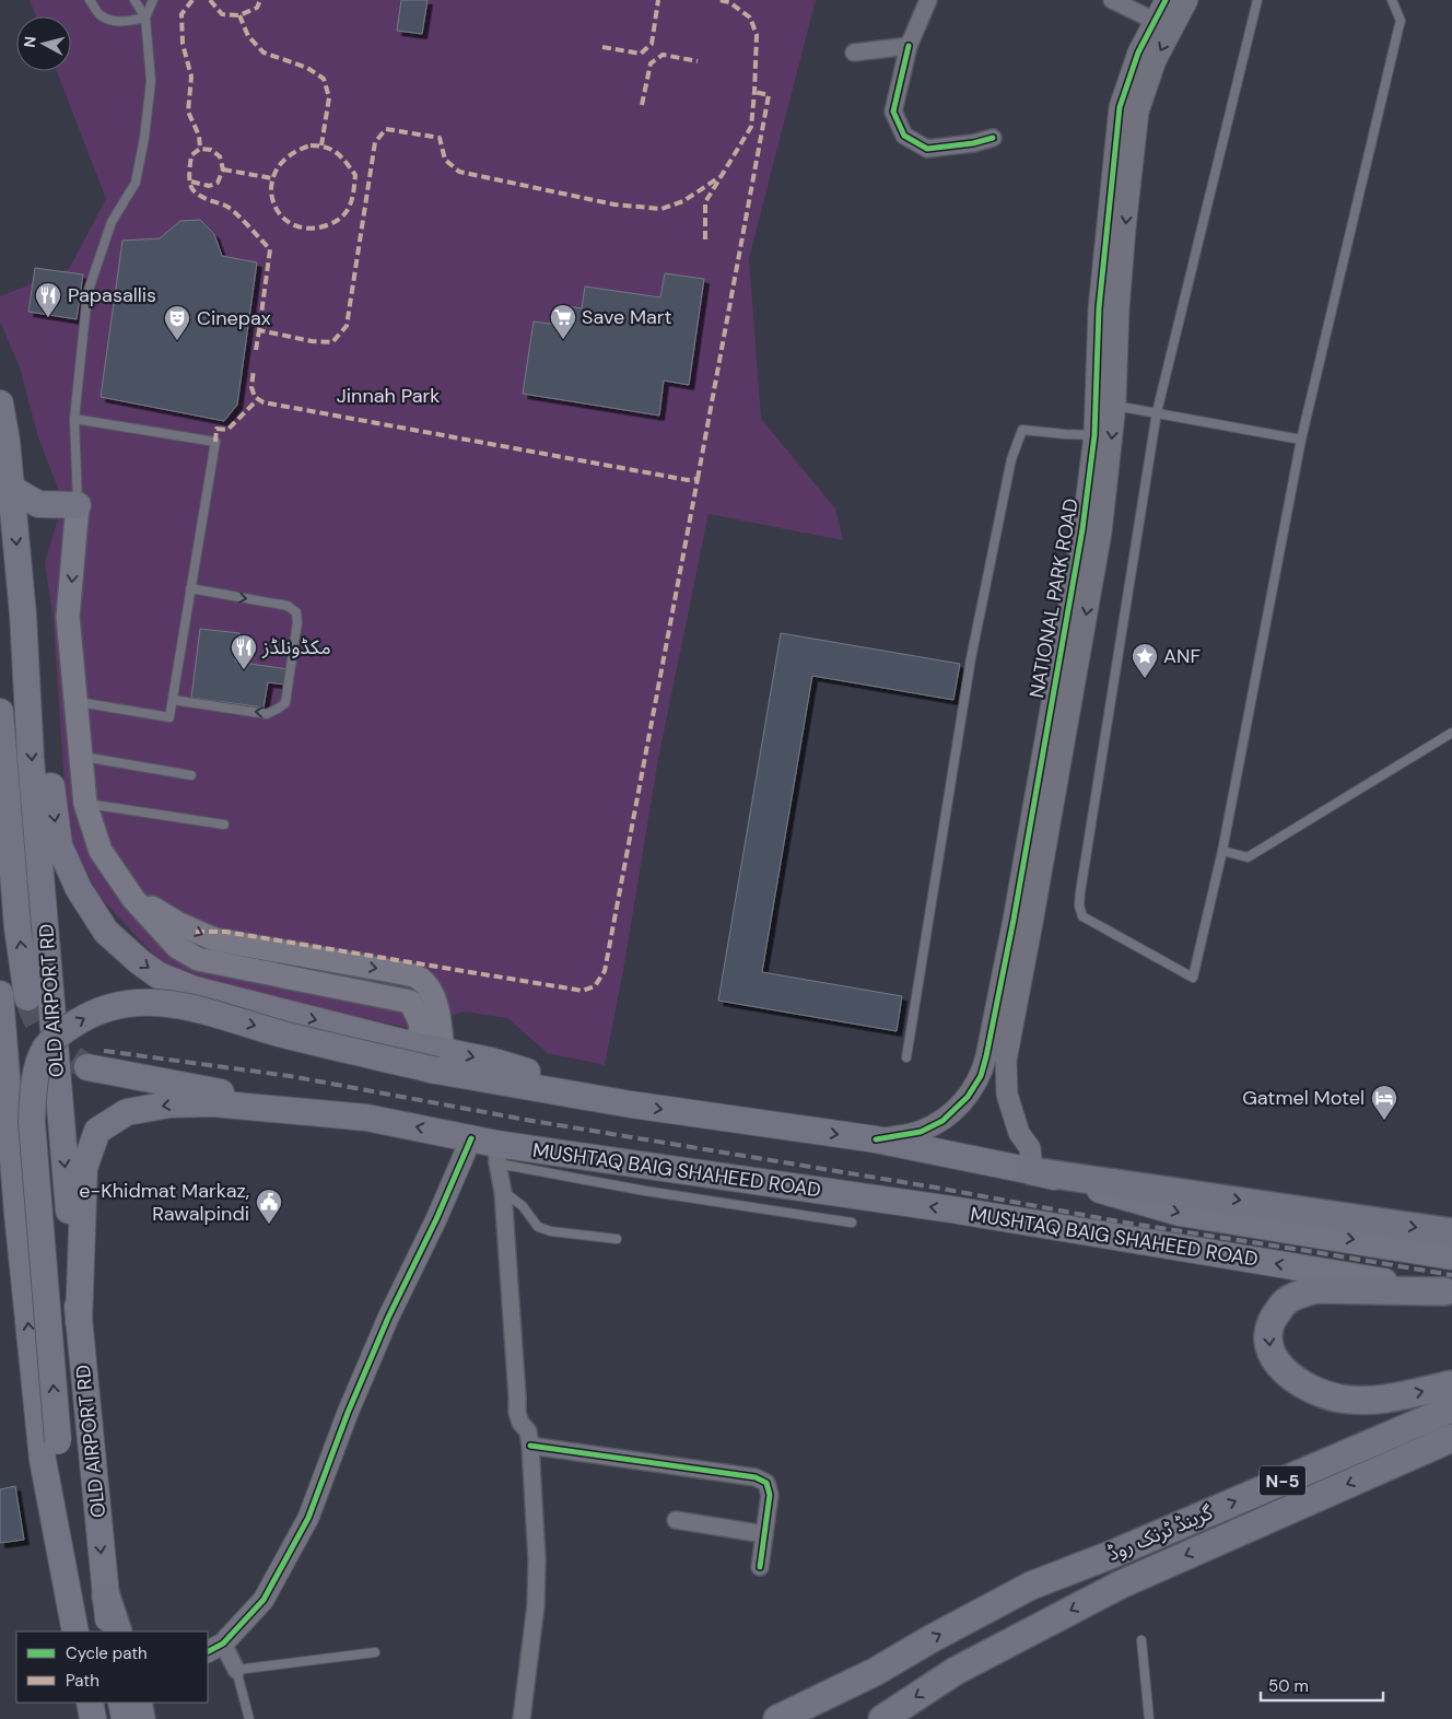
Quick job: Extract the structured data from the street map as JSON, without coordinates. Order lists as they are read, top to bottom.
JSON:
{
  "streets": {
    "highway": ["N-5", "گرینڈ ٹرنک روڈ"],
    "main road": ["OLD AIRPORT RD", "MUSHTAQ BAIG SHAHEED ROAD"],
    "street": ["NATIONAL PARK ROAD"]
  },
  "crossings": [
    ["OLD AIRPORT RD", "MUSHTAQ BAIG SHAHEED ROAD"]
  ],
  "parks": ["Jinnah Park"],
  "places": {
    "restaurant": ["Papasallis", "مکڈونلڈز"],
    "supermarket": ["Save Mart"],
    "theatre": ["Cinepax"],
    "place": ["ANF"],
    "hotel": ["Gatmel Motel"],
    "public building": ["e-Khidmat Markaz, Rawalpindi"]
  },
  "legend": ["Cycle path", "Path"],
  "scale_bar": "50 m",
  "north": "left"
}
